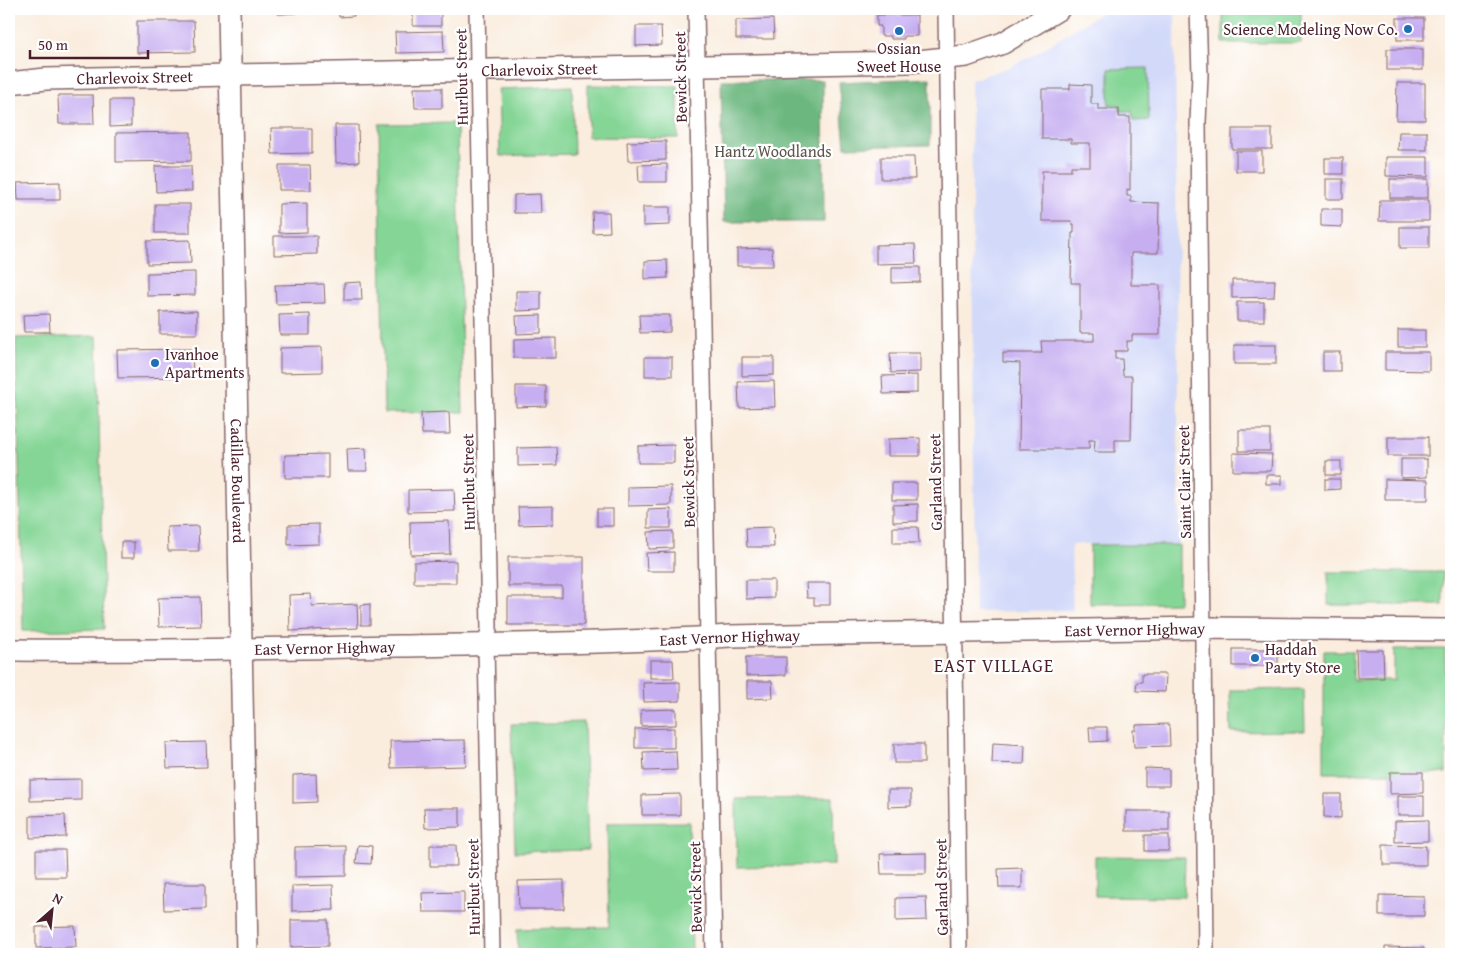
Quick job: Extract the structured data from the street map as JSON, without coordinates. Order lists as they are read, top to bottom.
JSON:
{
  "streets": {
    "street": [
      "Charlevoix Street",
      "Hurlbut Street",
      "Bewick Street",
      "Cadillac Boulevard",
      "Garland Street",
      "Saint Clair Street",
      "East Vernor Highway"
    ]
  },
  "crossings": [
    ["Charlevoix Street", "Hurlbut Street"],
    ["Charlevoix Street", "Bewick Street"],
    ["Charlevoix Street", "Cadillac Boulevard"],
    ["Charlevoix Street", "Garland Street"],
    ["Hurlbut Street", "East Vernor Highway"],
    ["Bewick Street", "East Vernor Highway"],
    ["Cadillac Boulevard", "East Vernor Highway"],
    ["Garland Street", "East Vernor Highway"],
    ["Saint Clair Street", "East Vernor Highway"]
  ],
  "districts": ["EAST VILLAGE"],
  "parks": ["Hantz Woodlands"],
  "places": [
    "Science Modeling Now Co.",
    "Ossian Sweet House",
    "Ivanhoe Apartments",
    "Haddah Party Store"
  ],
  "scale_bar": "50 m",
  "north": "top right"
}
